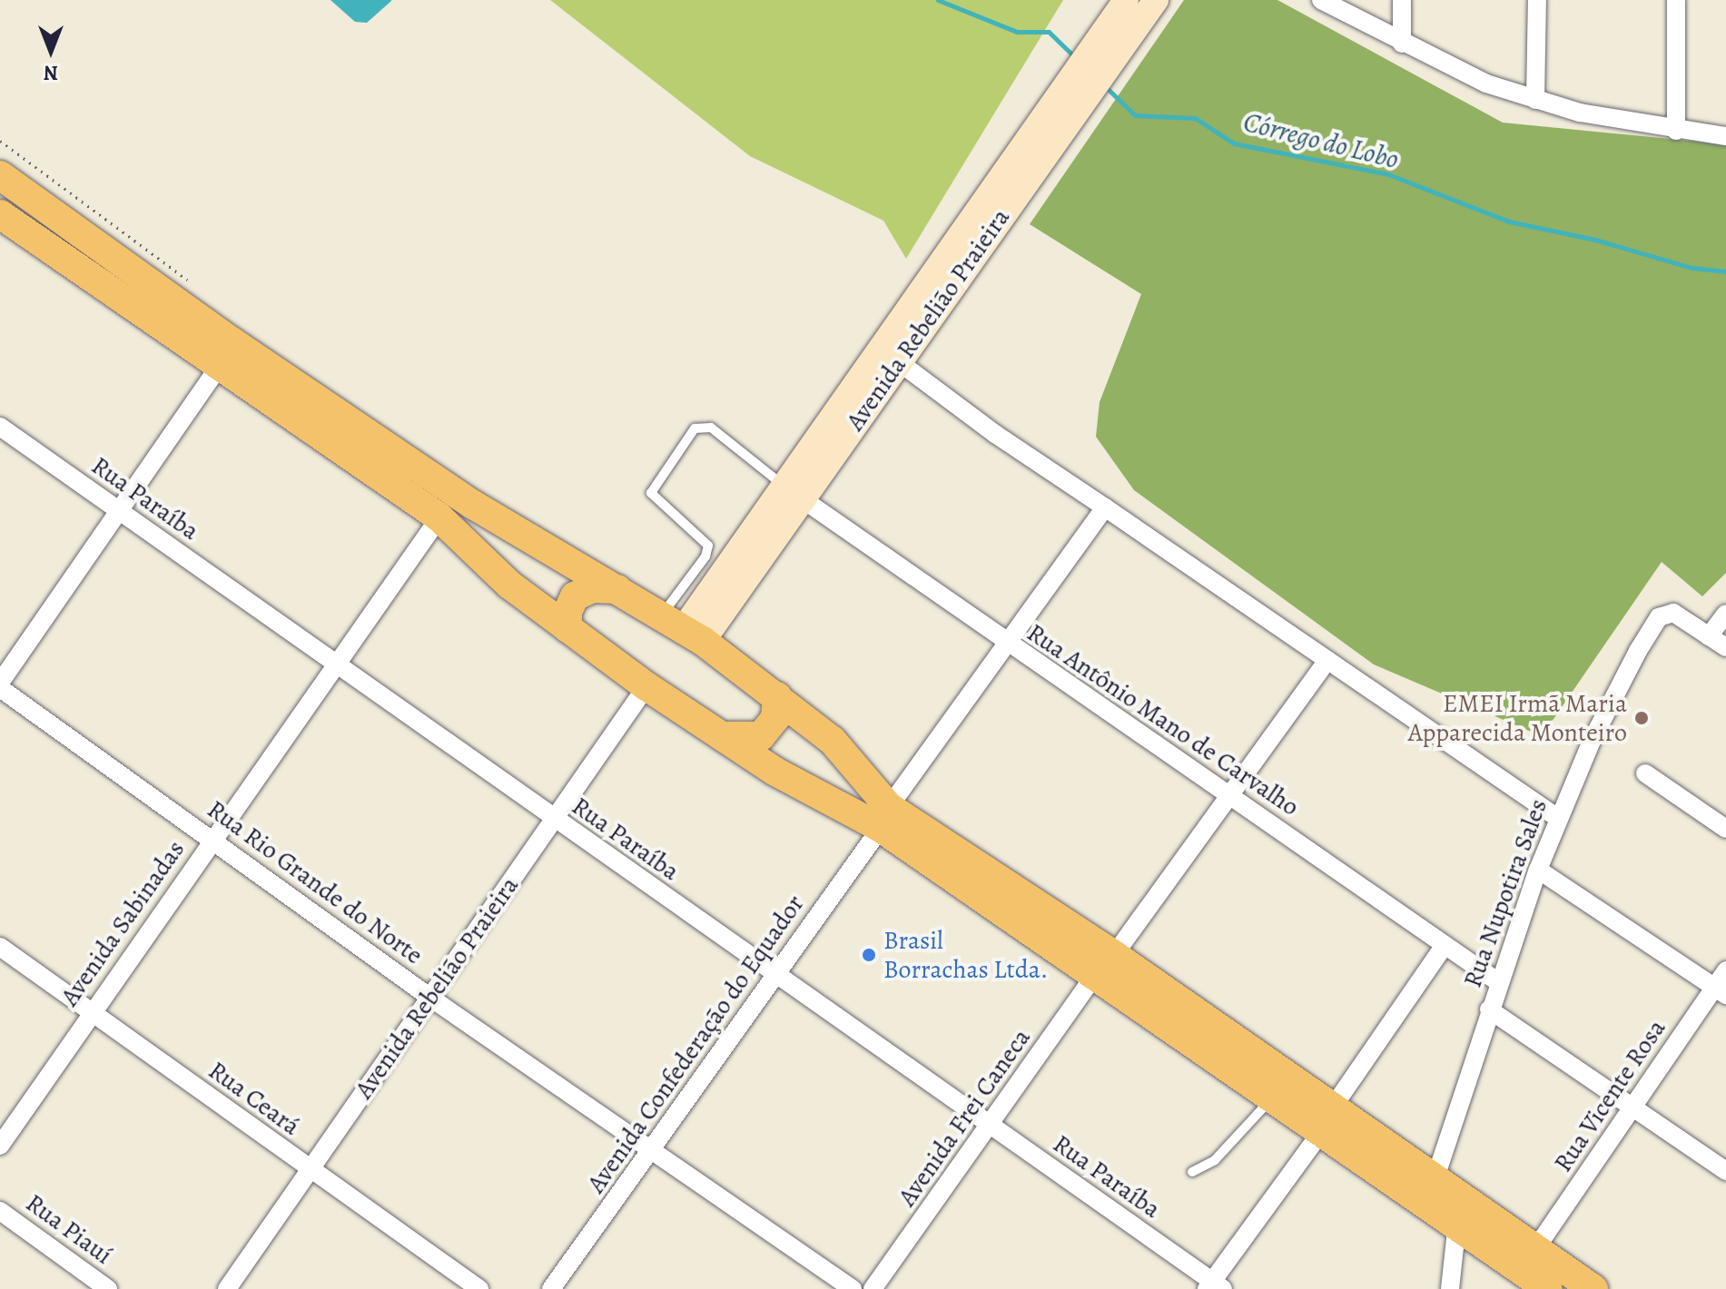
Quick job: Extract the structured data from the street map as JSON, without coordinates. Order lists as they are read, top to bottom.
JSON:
{
  "streets": {
    "street": [
      "Avenida Rebelião Praieira",
      "Rua Paraíba",
      "Rua Antônio Mano de Carvalho",
      "Rua Rio Grande do Norte",
      "Rua Nupotira Sales",
      "Avenida Sabinadas",
      "Avenida Confederação do Equador",
      "Rua Vicente Rosa",
      "Rua Ceará",
      "Avenida Frei Caneca",
      "Rua Piauí"
    ]
  },
  "crossings": [
    ["Avenida Rebelião Praieira", "Rua Paraíba"],
    ["Avenida Rebelião Praieira", "Rua Antônio Mano de Carvalho"],
    ["Avenida Rebelião Praieira", "Rua Rio Grande do Norte"],
    ["Avenida Rebelião Praieira", "Rua Ceará"],
    ["Rua Paraíba", "Avenida Sabinadas"],
    ["Rua Paraíba", "Avenida Confederação do Equador"],
    ["Rua Paraíba", "Avenida Frei Caneca"],
    ["Rua Antônio Mano de Carvalho", "Rua Nupotira Sales"],
    ["Rua Antônio Mano de Carvalho", "Avenida Confederação do Equador"],
    ["Rua Antônio Mano de Carvalho", "Avenida Frei Caneca"],
    ["Rua Rio Grande do Norte", "Avenida Sabinadas"],
    ["Rua Rio Grande do Norte", "Avenida Confederação do Equador"],
    ["Avenida Sabinadas", "Rua Ceará"]
  ],
  "water": ["Córrego do Lobo"],
  "places": ["EMEI Irmã Maria Apparecida Monteiro", "Brasil Borrachas Ltda."],
  "north": "bottom"
}
